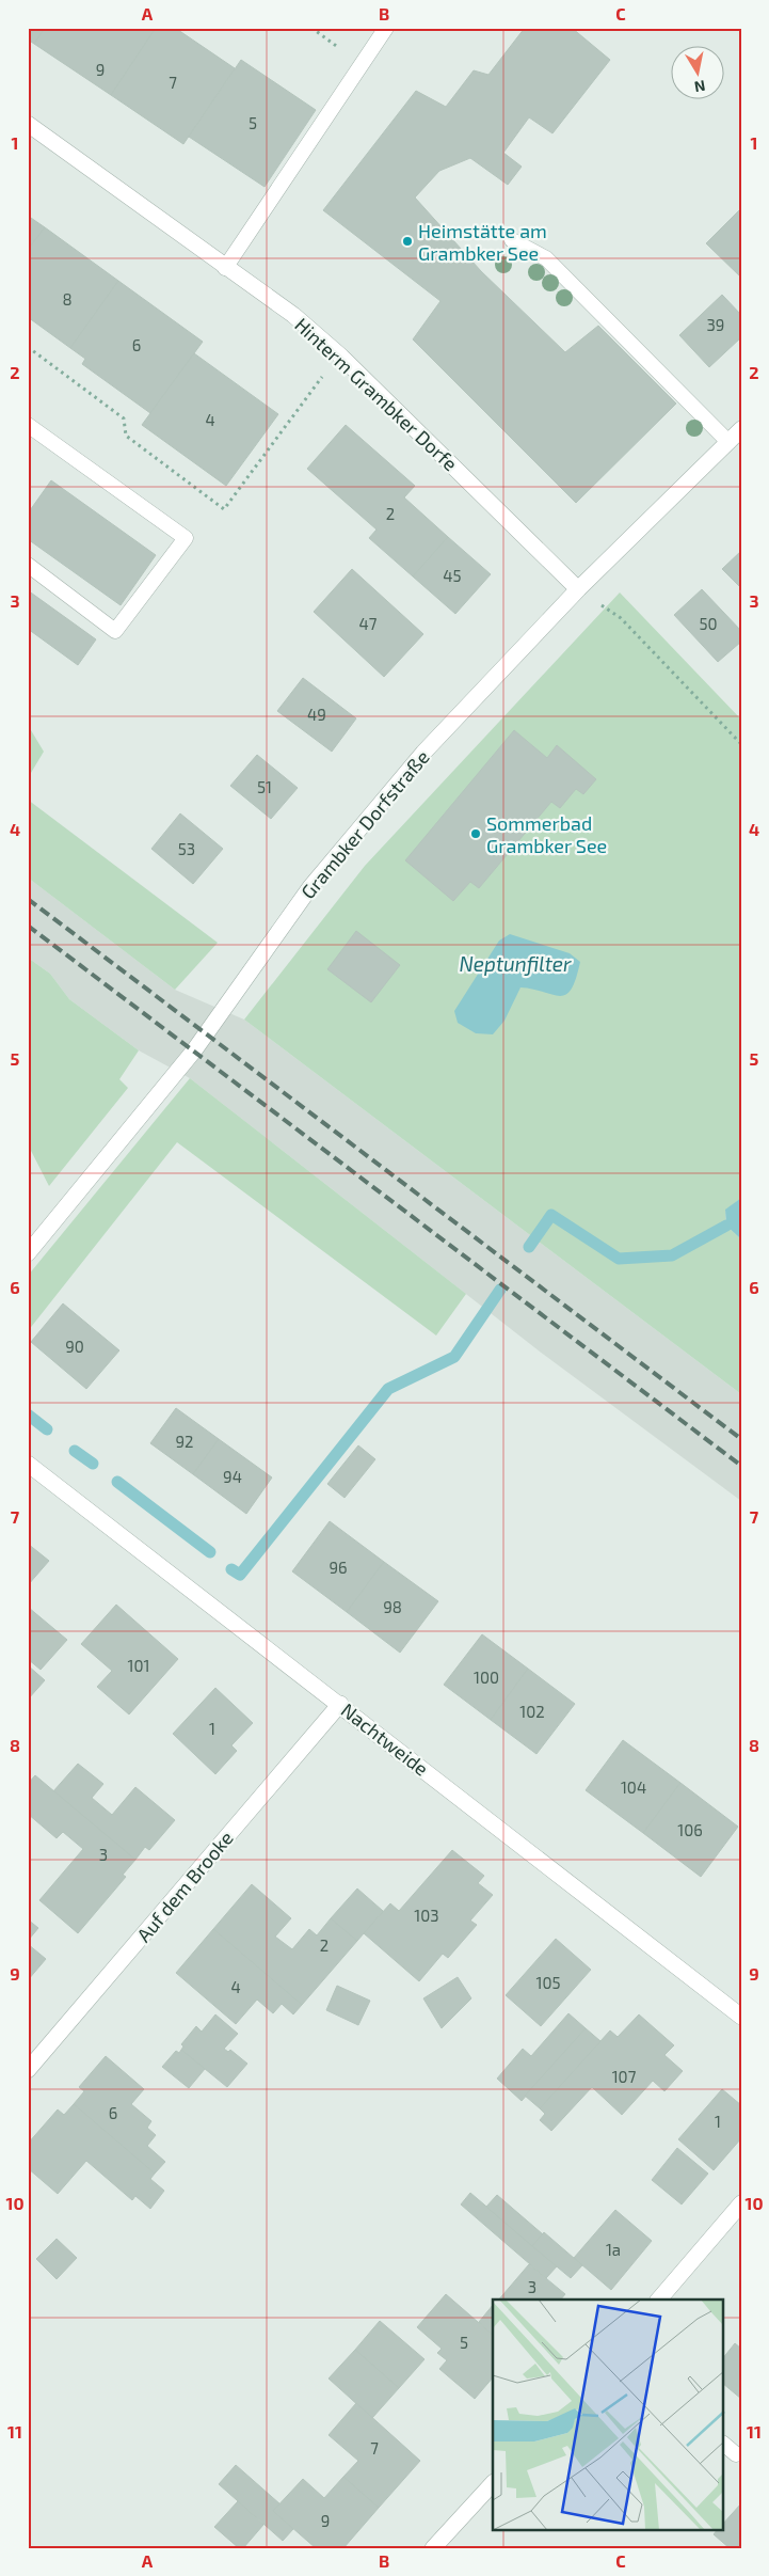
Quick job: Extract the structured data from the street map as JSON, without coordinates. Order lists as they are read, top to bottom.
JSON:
{
  "streets": {
    "street": [
      "Hinterm Grambker Dorfe",
      "Grambker Dorfstraße",
      "Nachtweide",
      "Auf dem Brooke"
    ]
  },
  "crossings": [
    ["Hinterm Grambker Dorfe", "Grambker Dorfstraße"],
    ["Nachtweide", "Auf dem Brooke"]
  ],
  "water": ["Neptunfilter"],
  "places": ["Heimstätte am Grambker See", "Sommerbad Grambker See"],
  "house_numbers": [
    "9",
    "7",
    "5",
    "8",
    "39",
    "6",
    "4",
    "2",
    "45",
    "47",
    "50",
    "49",
    "51",
    "53",
    "90",
    "92",
    "94",
    "96",
    "98",
    "101",
    "100",
    "102",
    "1",
    "104",
    "106",
    "3",
    "103",
    "2",
    "105",
    "4",
    "107",
    "6",
    "1",
    "1a",
    "3",
    "5",
    "7",
    "9"
  ],
  "north": "bottom",
  "grid": {
    "columns": ["A", "B", "C"],
    "rows": [
      "1",
      "2",
      "3",
      "4",
      "5",
      "6",
      "7",
      "8",
      "9",
      "10",
      "11"
    ]
  }
}
